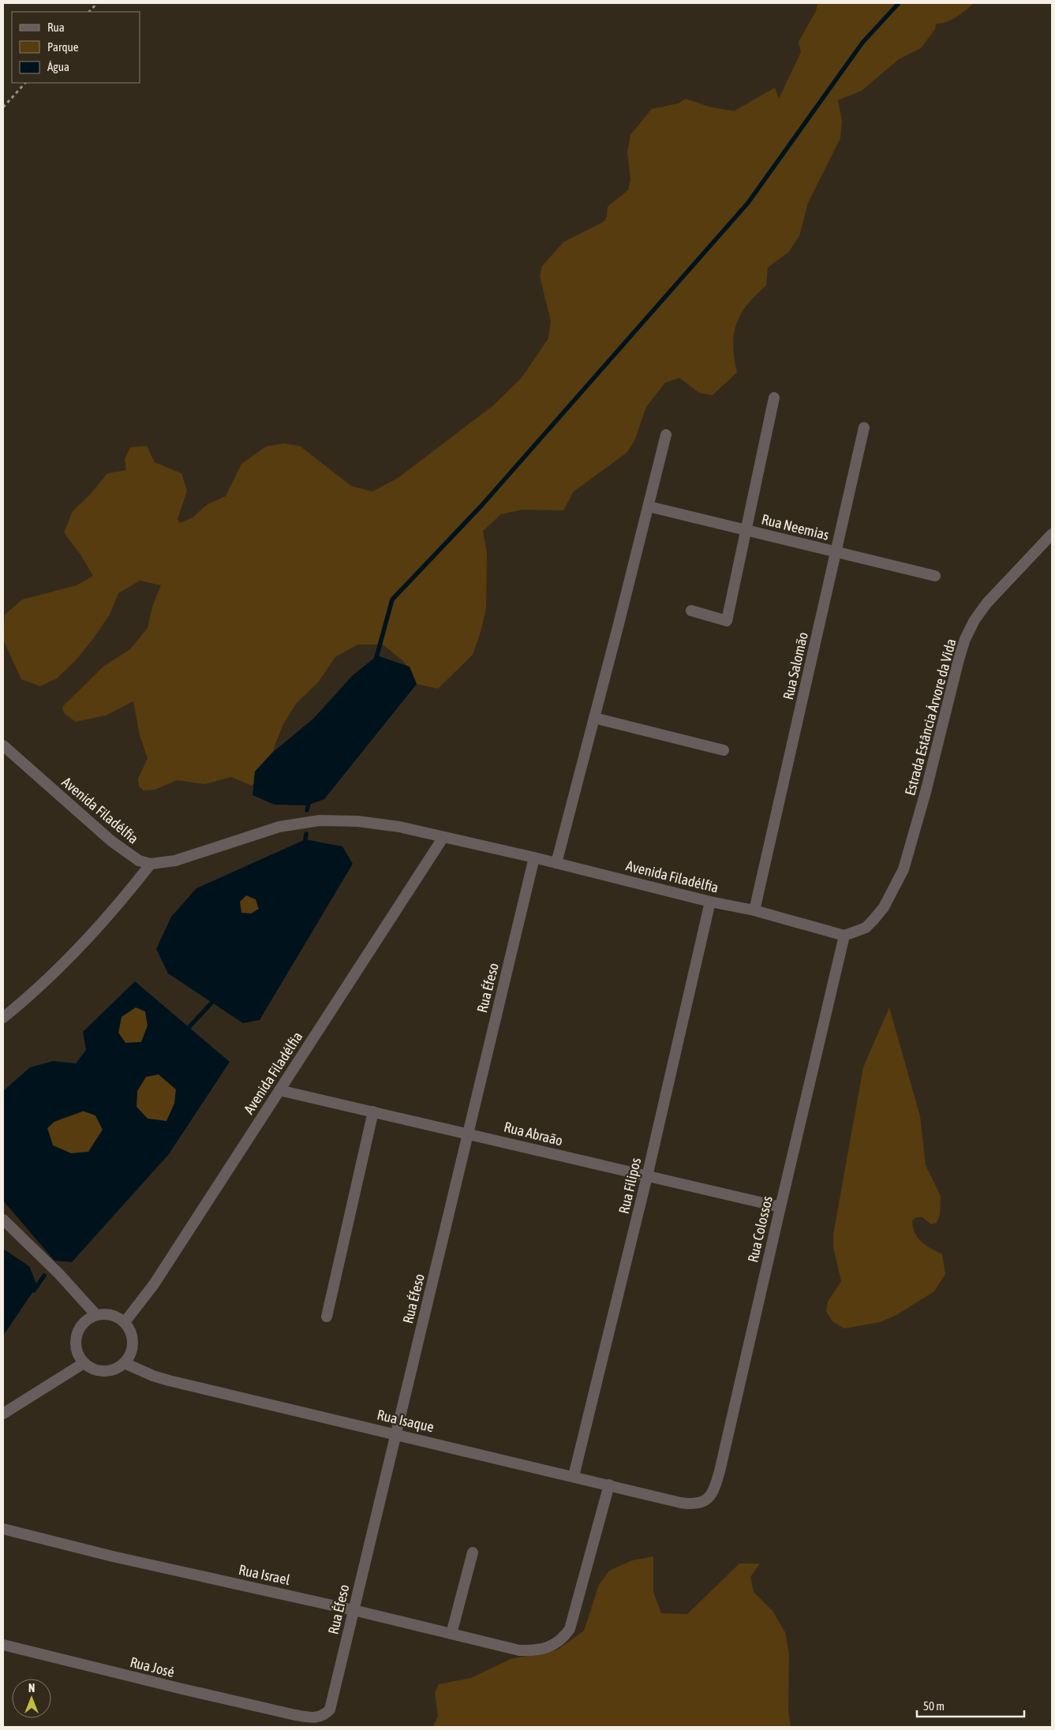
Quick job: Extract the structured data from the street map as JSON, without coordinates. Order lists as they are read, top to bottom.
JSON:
{
  "streets": {
    "street": [
      "Rua Neemias",
      "Rua Salomão",
      "Estrada Estância Árvore da Vida",
      "Avenida Filadélfia",
      "Rua Éfeso",
      "Rua Abraão",
      "Rua Filipos",
      "Rua Colossos",
      "Rua Isaque",
      "Rua Israel",
      "Rua José"
    ]
  },
  "crossings": [
    ["Rua Neemias", "Rua Salomão"],
    ["Rua Salomão", "Avenida Filadélfia"],
    ["Estrada Estância Árvore da Vida", "Avenida Filadélfia"],
    ["Estrada Estância Árvore da Vida", "Rua Colossos"],
    ["Avenida Filadélfia", "Rua Éfeso"],
    ["Avenida Filadélfia", "Rua Abraão"],
    ["Avenida Filadélfia", "Rua Filipos"],
    ["Avenida Filadélfia", "Rua Colossos"],
    ["Avenida Filadélfia", "Rua Isaque"],
    ["Rua Éfeso", "Rua Abraão"],
    ["Rua Éfeso", "Rua Isaque"],
    ["Rua Éfeso", "Rua Israel"],
    ["Rua Éfeso", "Rua José"],
    ["Rua Abraão", "Rua Filipos"],
    ["Rua Abraão", "Rua Colossos"],
    ["Rua Filipos", "Rua Isaque"],
    ["Rua Colossos", "Rua Isaque"],
    ["Rua Isaque", "Rua Israel"]
  ],
  "legend": ["Rua", "Parque", "Água"],
  "scale_bar": "50 m",
  "north": "top"
}
